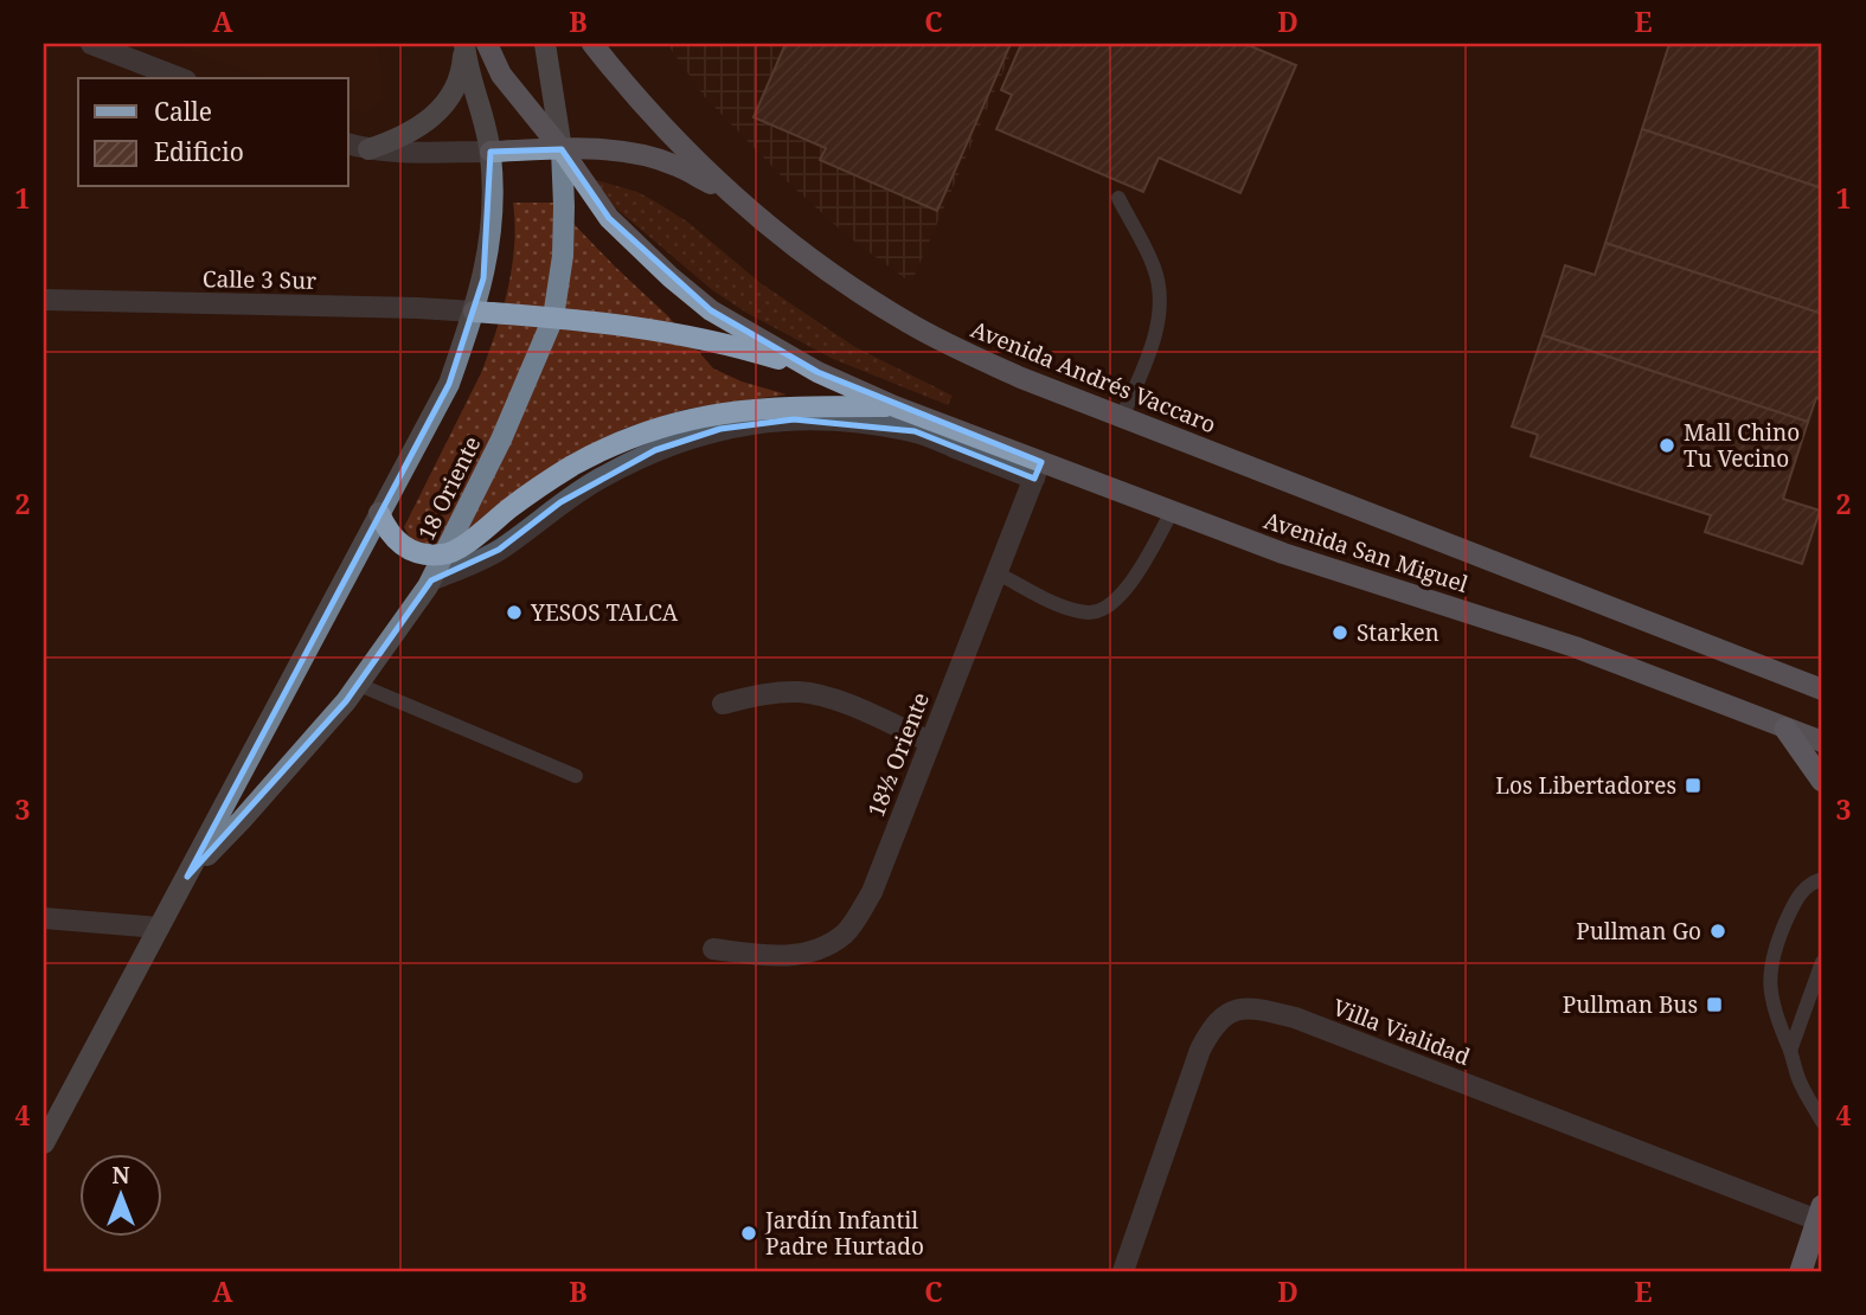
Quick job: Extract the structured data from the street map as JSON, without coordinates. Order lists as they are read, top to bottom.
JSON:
{
  "streets": {
    "main road": ["Avenida Andrés Vaccaro", "18 Oriente", "Avenida San Miguel"],
    "street": ["Calle 3 Sur", "18½ Oriente", "Villa Vialidad"]
  },
  "crossings": [
    ["Calle 3 Sur", "18 Oriente"],
    ["Avenida Andrés Vaccaro", "Avenida San Miguel"],
    ["Avenida San Miguel", "18½ Oriente"]
  ],
  "places": {
    "other": [
      "Mall Chino Tu Vecino",
      "YESOS TALCA",
      "Starken",
      "Pullman Go",
      "Jardín Infantil Padre Hurtado"
    ],
    "transit": ["Los Libertadores", "Pullman Bus"]
  },
  "legend": ["Calle", "Edificio"],
  "north": "top",
  "grid": {
    "columns": [
      "A",
      "B",
      "C",
      "D",
      "E"
    ],
    "rows": [
      "1",
      "2",
      "3",
      "4"
    ]
  }
}
